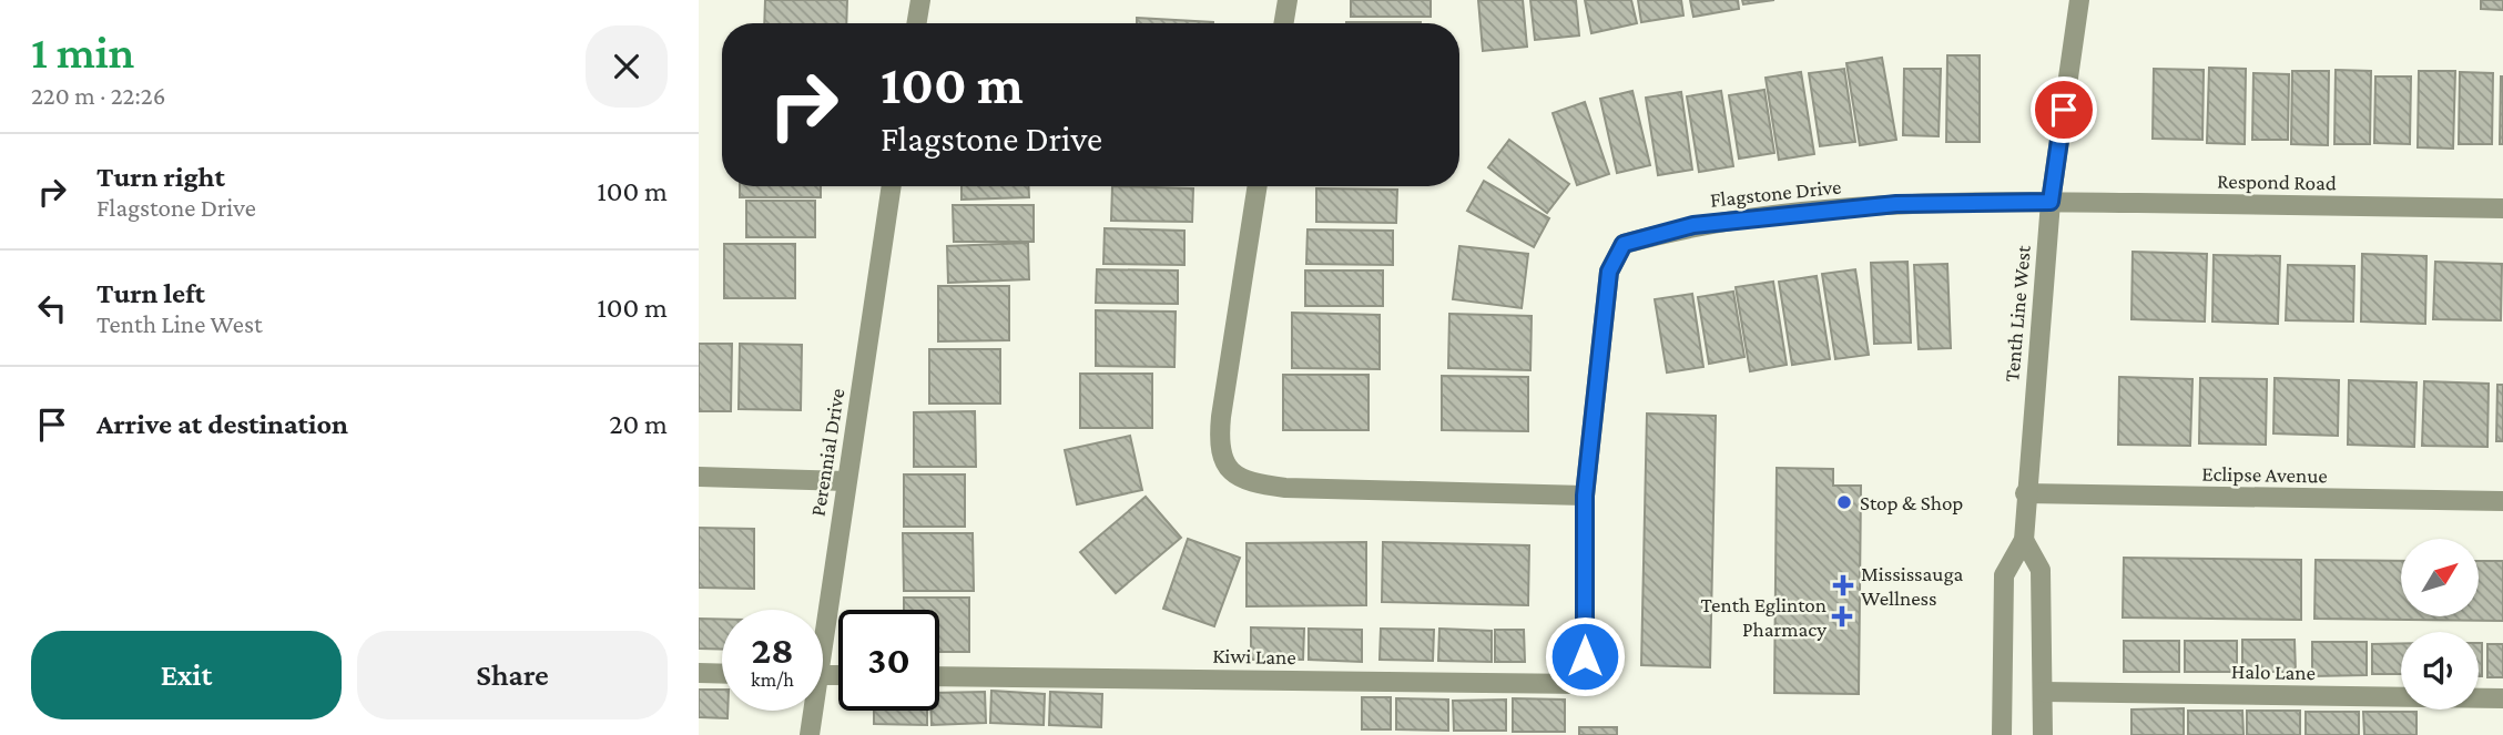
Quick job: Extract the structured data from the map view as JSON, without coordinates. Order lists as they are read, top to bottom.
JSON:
{
  "streets": {
    "street": [
      "Respond Road",
      "Flagstone Drive",
      "Tenth Line West",
      "Perennial Drive",
      "Eclipse Avenue",
      "Kiwi Lane",
      "Halo Lane"
    ]
  },
  "crossings": [
    ["Respond Road", "Flagstone Drive"],
    ["Respond Road", "Tenth Line West"],
    ["Flagstone Drive", "Tenth Line West"],
    ["Flagstone Drive", "Kiwi Lane"],
    ["Tenth Line West", "Eclipse Avenue"],
    ["Tenth Line West", "Halo Lane"]
  ],
  "places": {
    "other": ["Stop & Shop"],
    "health": ["Mississauga Wellness", "Tenth Eglinton Pharmacy"]
  },
  "north": "top right",
  "page": {
    "heading": ["1 min", "220 m · 22:26"],
    "turn": ["100 m", "Flagstone Drive"],
    "list": [
      {
        "name": "Turn right",
        "note": "Flagstone Drive",
        "value": "100 m"
      },
      {
        "name": "Turn left",
        "note": "Tenth Line West",
        "value": "100 m"
      },
      {
        "name": "Arrive at destination",
        "value": "20 m"
      }
    ],
    "speed": "28 km/h",
    "limit": "30",
    "buttons": ["Exit", "Share"]
  }
}
